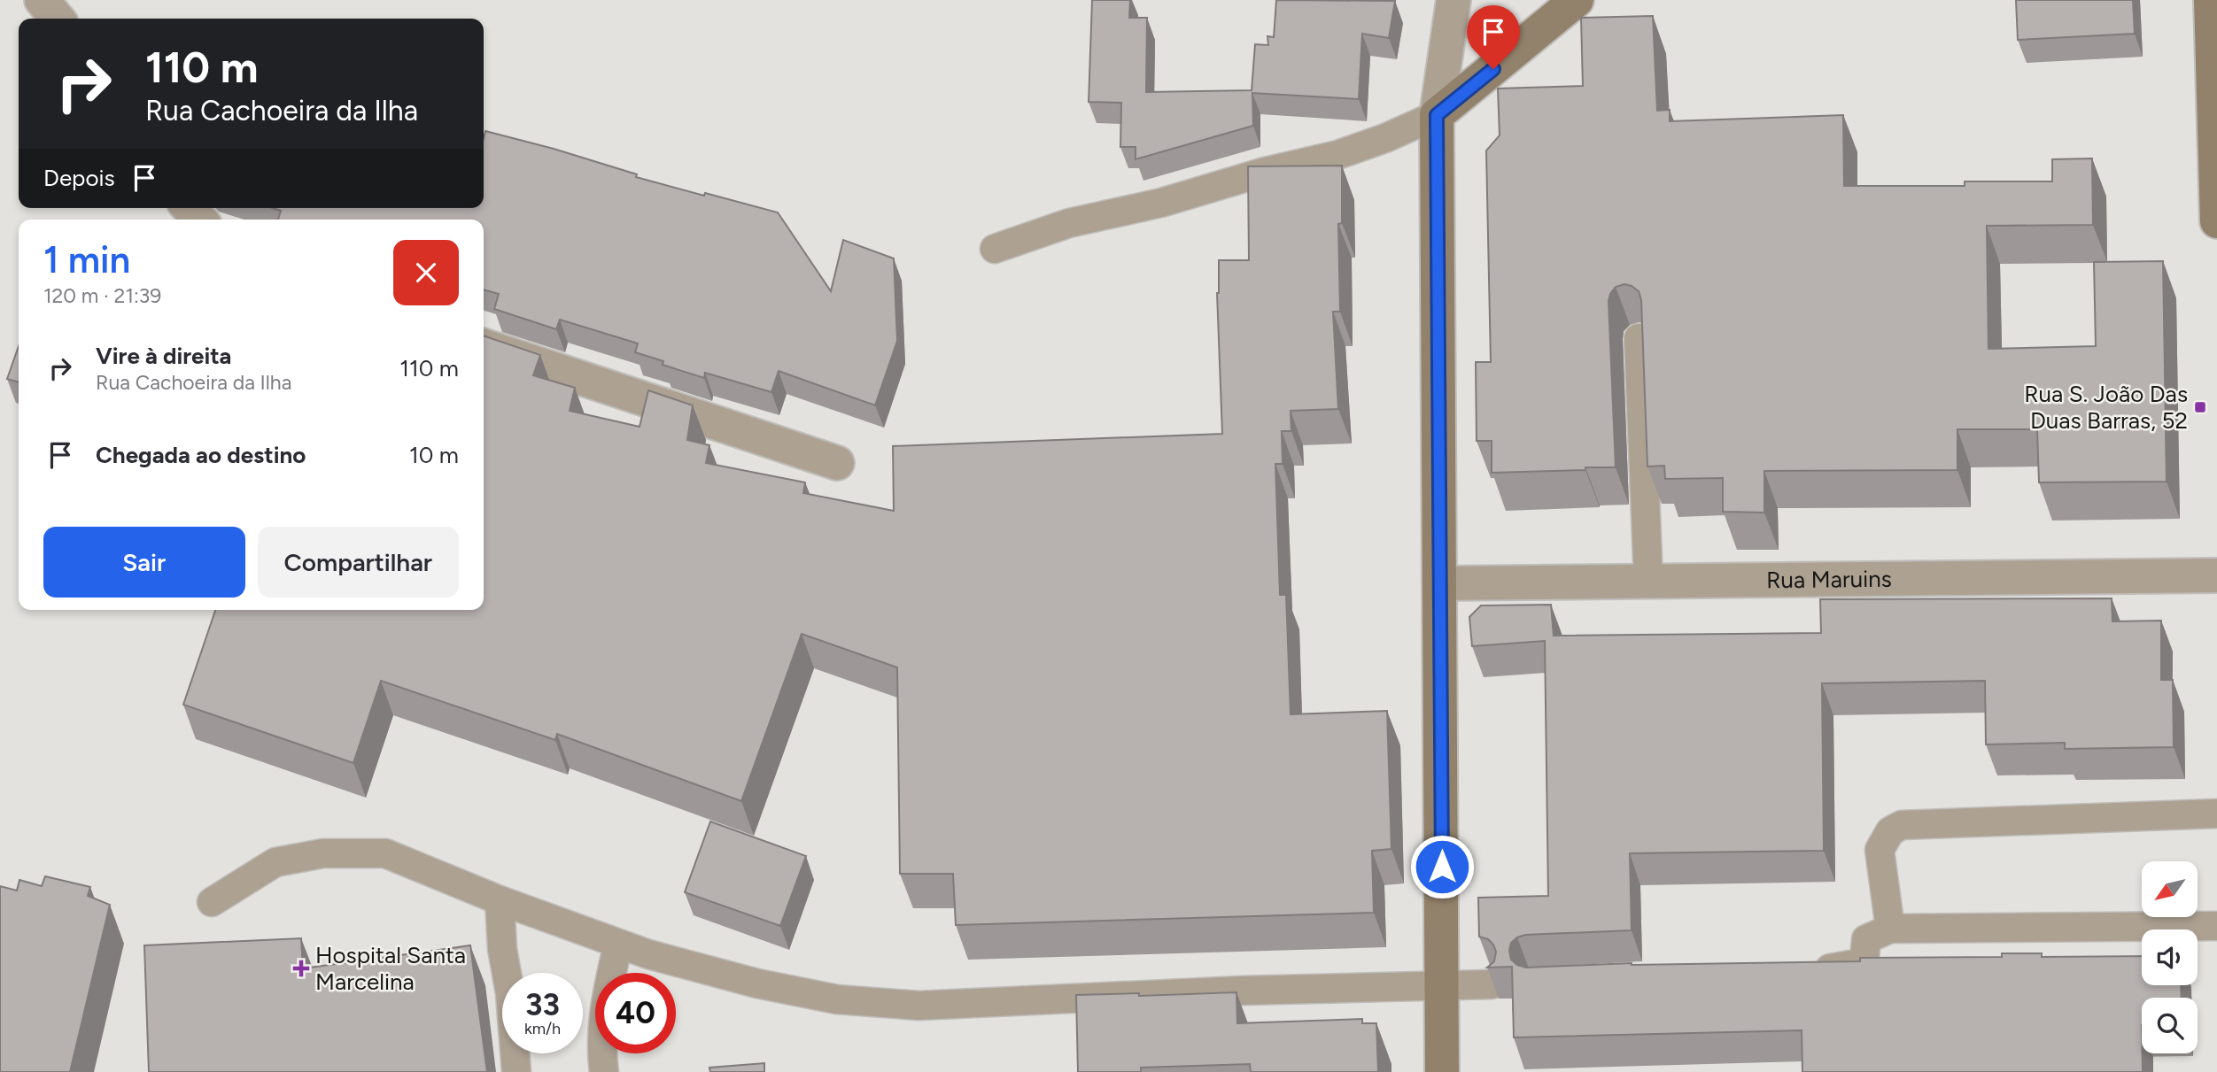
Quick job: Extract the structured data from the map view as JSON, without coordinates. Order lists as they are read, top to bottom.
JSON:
{
  "streets": {
    "street": ["Rua Maruins"]
  },
  "places": {
    "transit": ["Rua S. João Das Duas Barras, 52"],
    "health": ["Hospital Santa Marcelina"]
  },
  "north": "bottom left",
  "page": {
    "turn": ["110 m", "Rua Cachoeira da Ilha"],
    "then": "Depois",
    "heading": ["1 min", "120 m · 21:39"],
    "list": [
      {
        "name": "Vire à direita",
        "note": "Rua Cachoeira da Ilha",
        "value": "110 m"
      },
      {
        "name": "Chegada ao destino",
        "value": "10 m"
      }
    ],
    "buttons": ["Sair", "Compartilhar"],
    "speed": "33 km/h",
    "limit": "40"
  }
}
